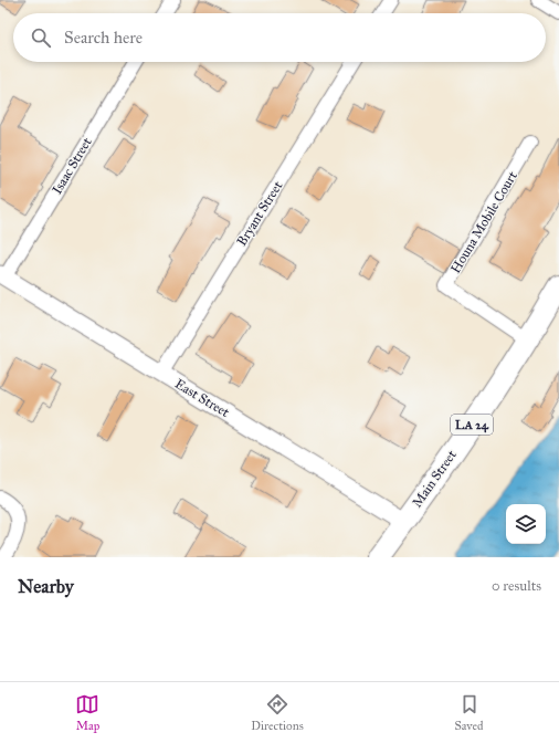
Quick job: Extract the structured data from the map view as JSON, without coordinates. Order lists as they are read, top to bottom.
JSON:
{
  "streets": {
    "main road": ["LA 24", "Main Street"],
    "street": [
      "Isaac Street",
      "Bryant Street",
      "Houna Mobile Court",
      "East Street"
    ]
  },
  "crossings": [
    ["Isaac Street", "East Street"],
    ["Bryant Street", "East Street"],
    ["Houna Mobile Court", "Main Street"],
    ["East Street", "Main Street"]
  ],
  "page": {
    "search": "Search here",
    "heading": ["Nearby", "0 results"],
    "nav": ["Map", "Directions", "Saved"]
  }
}
